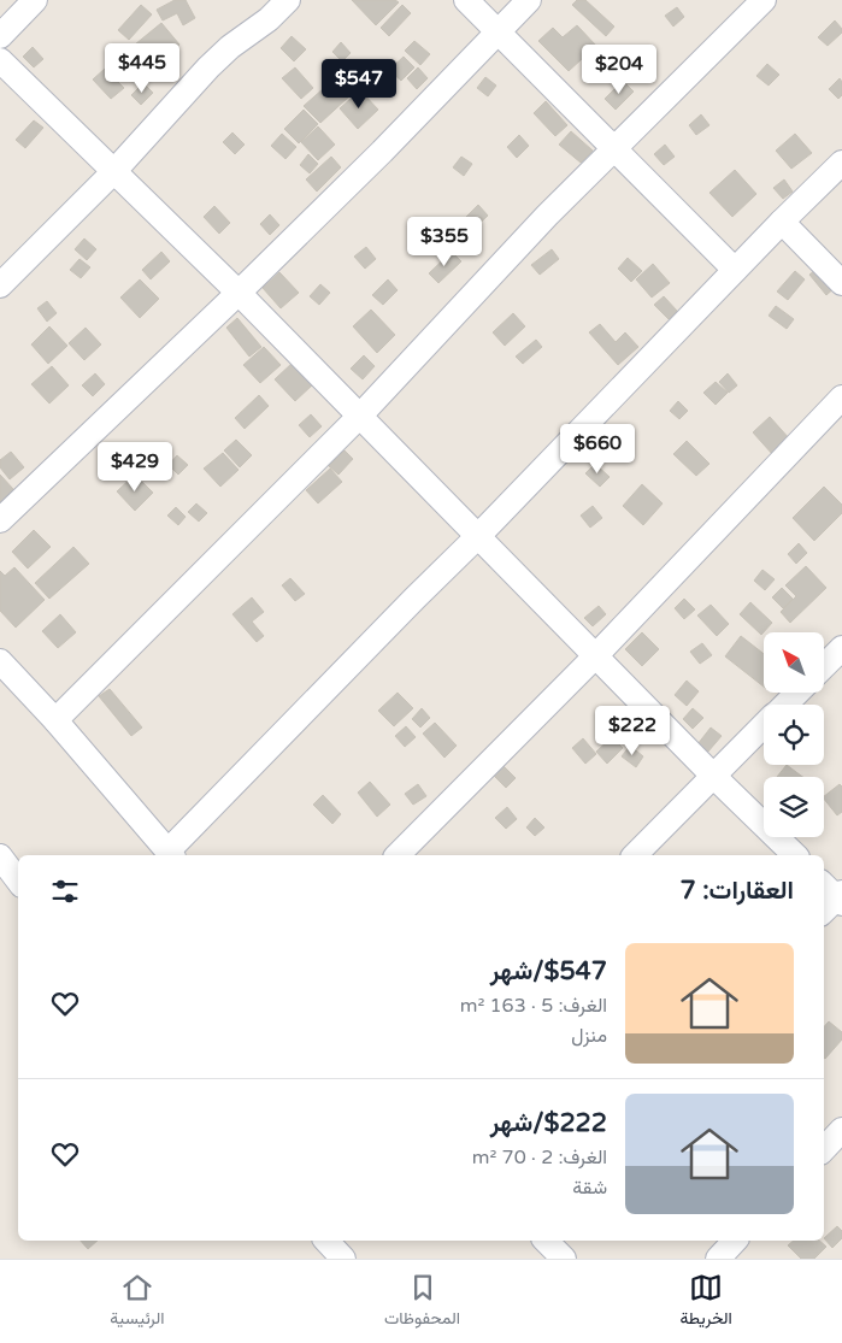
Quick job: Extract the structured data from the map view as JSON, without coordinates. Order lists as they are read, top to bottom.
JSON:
{
  "north": "top left",
  "page": {
    "price": [
      "$445",
      "$204",
      "$547",
      "$355",
      "$660",
      "$429",
      "$222"
    ],
    "heading": "العقارات: 7",
    "list": [
      {
        "name": "$547/شهر",
        "note": "الغرف: 5 · 163 m² · منزل"
      },
      {
        "name": "$222/شهر",
        "note": "الغرف: 2 · 70 m² · شقة"
      }
    ],
    "tabs": ["الخريطة", "المحفوظات", "الرئيسية"]
  }
}
